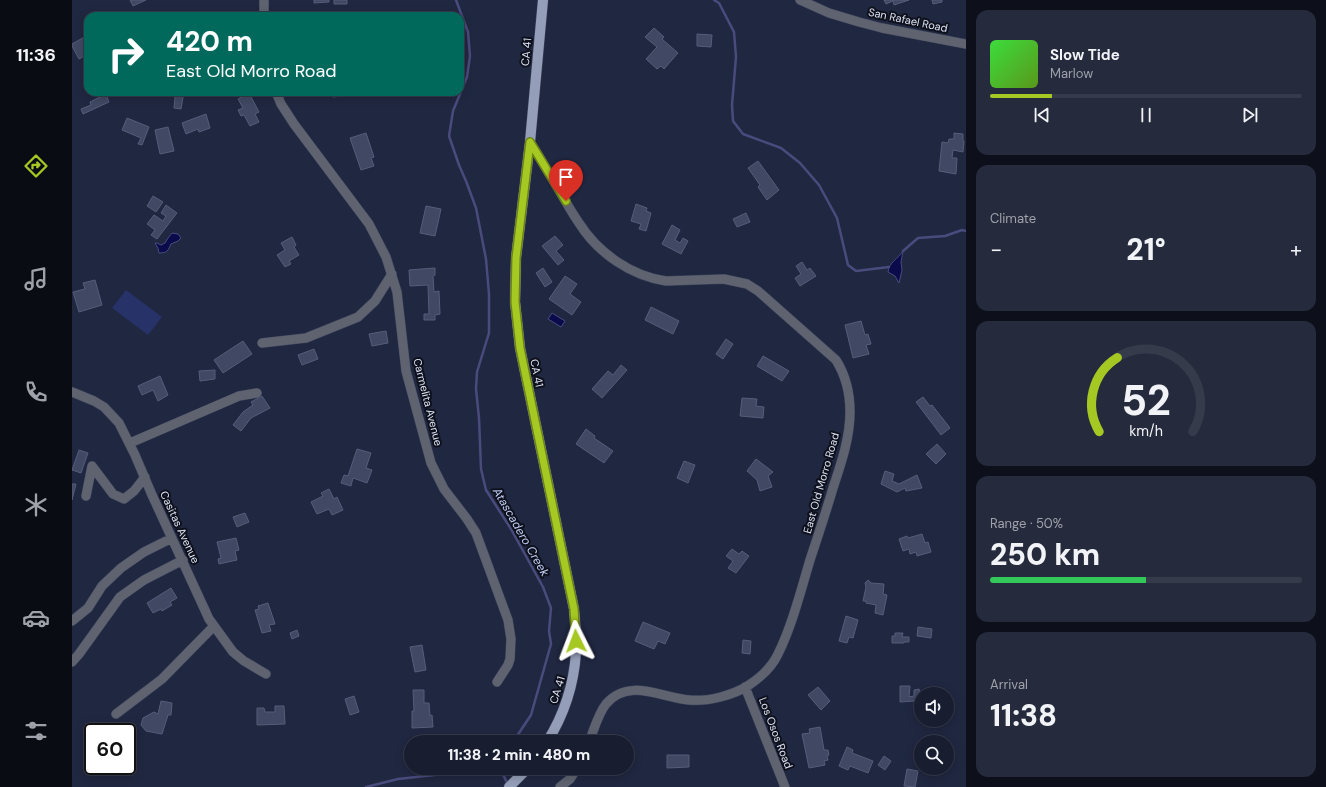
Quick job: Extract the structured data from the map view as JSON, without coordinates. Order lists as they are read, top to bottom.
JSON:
{
  "streets": {
    "main road": ["CA 41"],
    "street": [
      "San Rafael Road",
      "Carmelita Avenue",
      "East Old Morro Road",
      "Casitas Avenue",
      "Los Osos Road"
    ]
  },
  "crossings": [
    ["CA 41", "East Old Morro Road"],
    ["East Old Morro Road", "Los Osos Road"]
  ],
  "water": ["Atascadero Creek"],
  "page": {
    "tabs": "11:36",
    "turn": ["420 m", "East Old Morro Road"],
    "song": ["Slow Tide", "Marlow"],
    "tile": [
      "Climate",
      ["Range · 50%", "250 km"],
      ["Arrival", "11:38"]
    ],
    "heat": ["−", "21°", "+"],
    "limit": "60",
    "trip": "11:38 · 2 min · 480 m",
    "gauge": ["52", "km/h"]
  }
}
